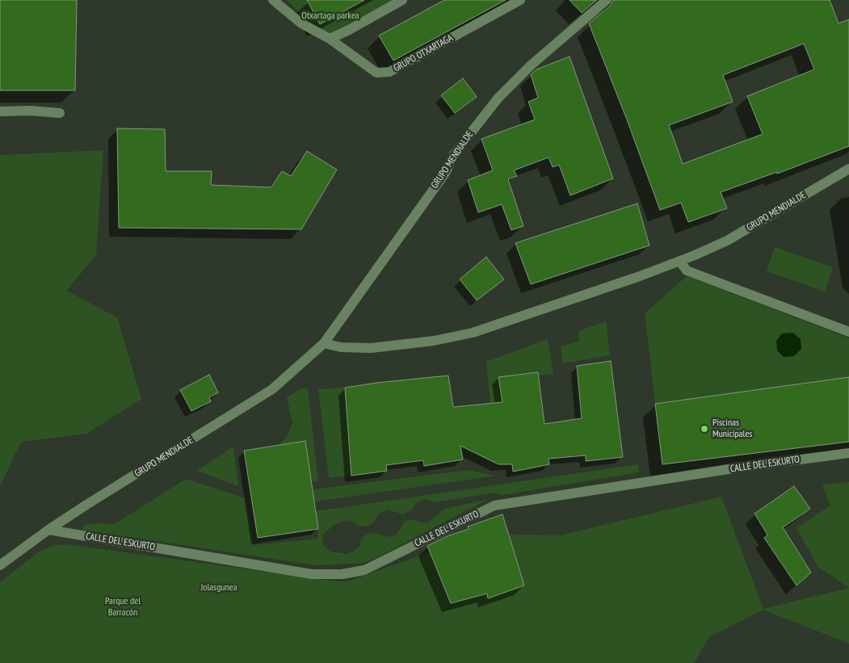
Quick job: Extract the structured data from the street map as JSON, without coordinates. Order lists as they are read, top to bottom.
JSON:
{
  "streets": {
    "street": ["GRUPO OTXARTAGA", "GRUPO MENDIALDE", "CALLE DEL ESKURTO"]
  },
  "crossings": [
    ["GRUPO MENDIALDE", "CALLE DEL ESKURTO"]
  ],
  "parks": ["Otxartaga parkea", "Jolasgunea", "Parque del Barracón"],
  "places": ["Piscinas Municipales"]
}
